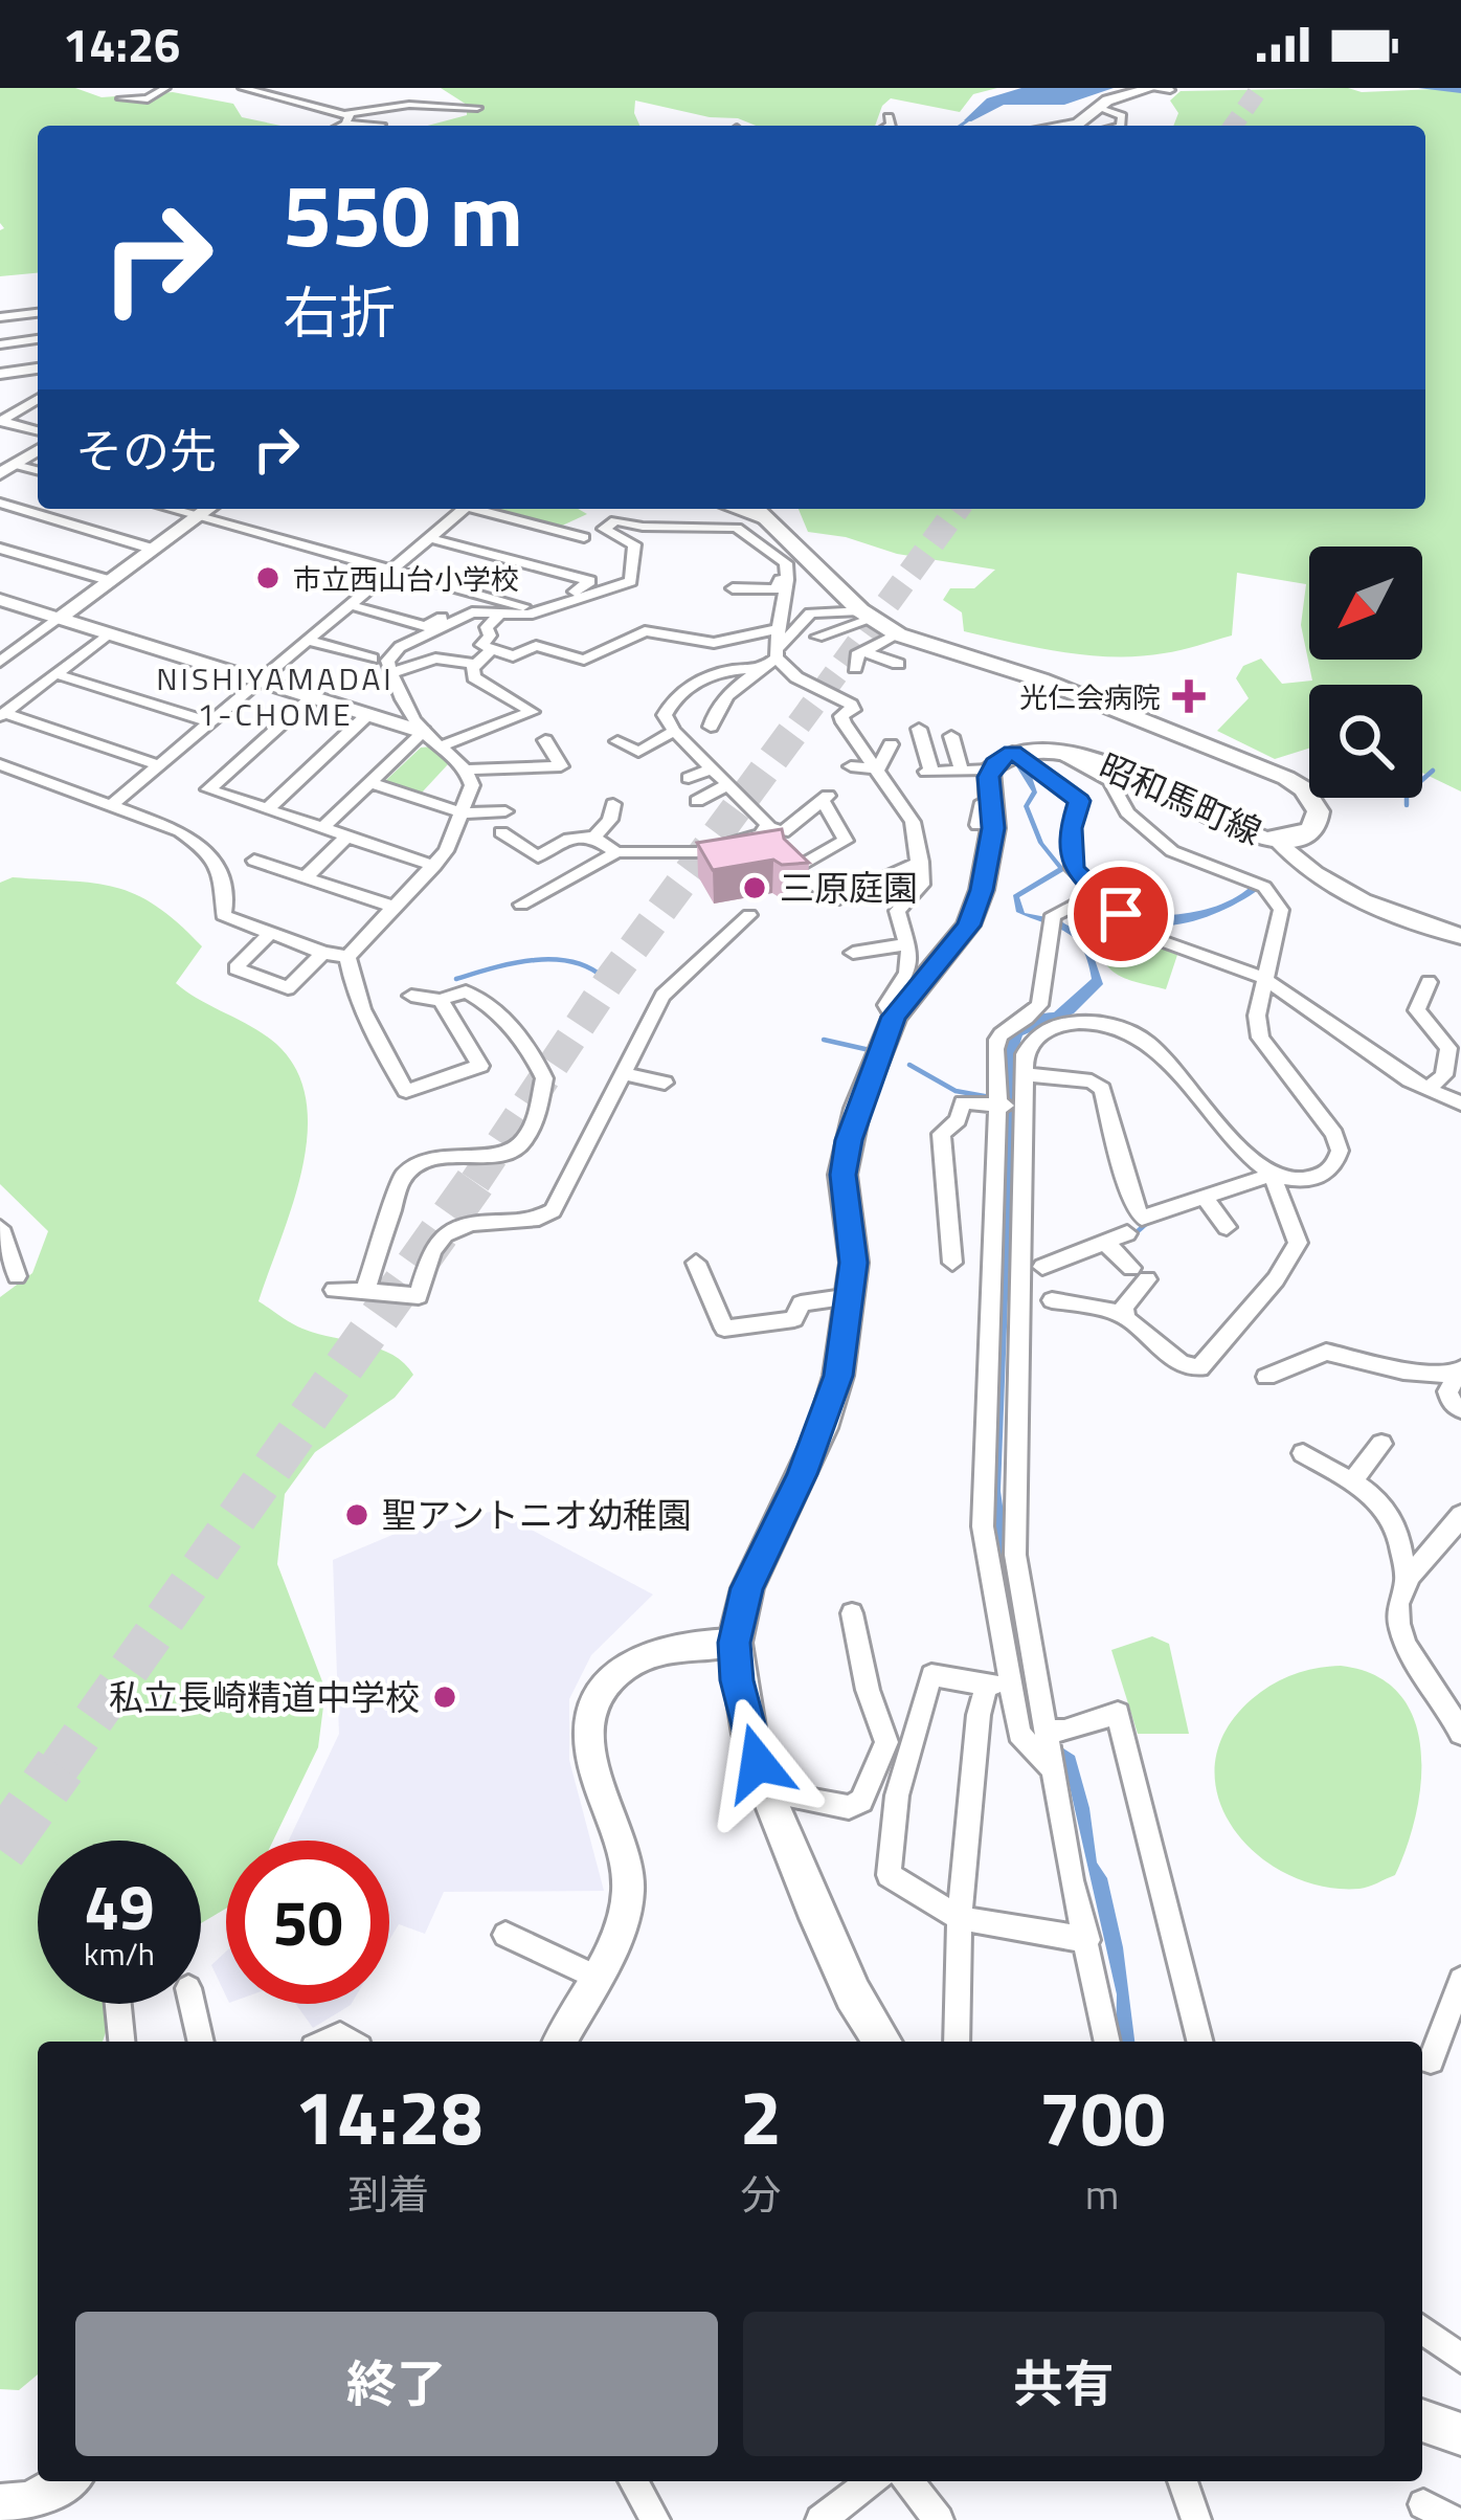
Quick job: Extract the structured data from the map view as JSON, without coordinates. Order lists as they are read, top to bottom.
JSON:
{
  "streets": {
    "main road": ["昭和馬町線"]
  },
  "districts": ["NISHIYAMADAI 1-CHOME"],
  "places": {
    "other": [
      "市立西山台小学校",
      "三原庭園",
      "聖アントニオ幼稚園",
      "私立長崎精道中学校"
    ],
    "health": ["光仁会病院"]
  },
  "north": "bottom left",
  "page": {
    "status": "14:26",
    "turn": ["550 m", "右折"],
    "then": "その先",
    "speed": "49 km/h",
    "limit": "50",
    "eta": [
      "14:28",
      "到着",
      "2",
      "分",
      "700",
      "m"
    ],
    "buttons": ["終了", "共有"]
  }
}
